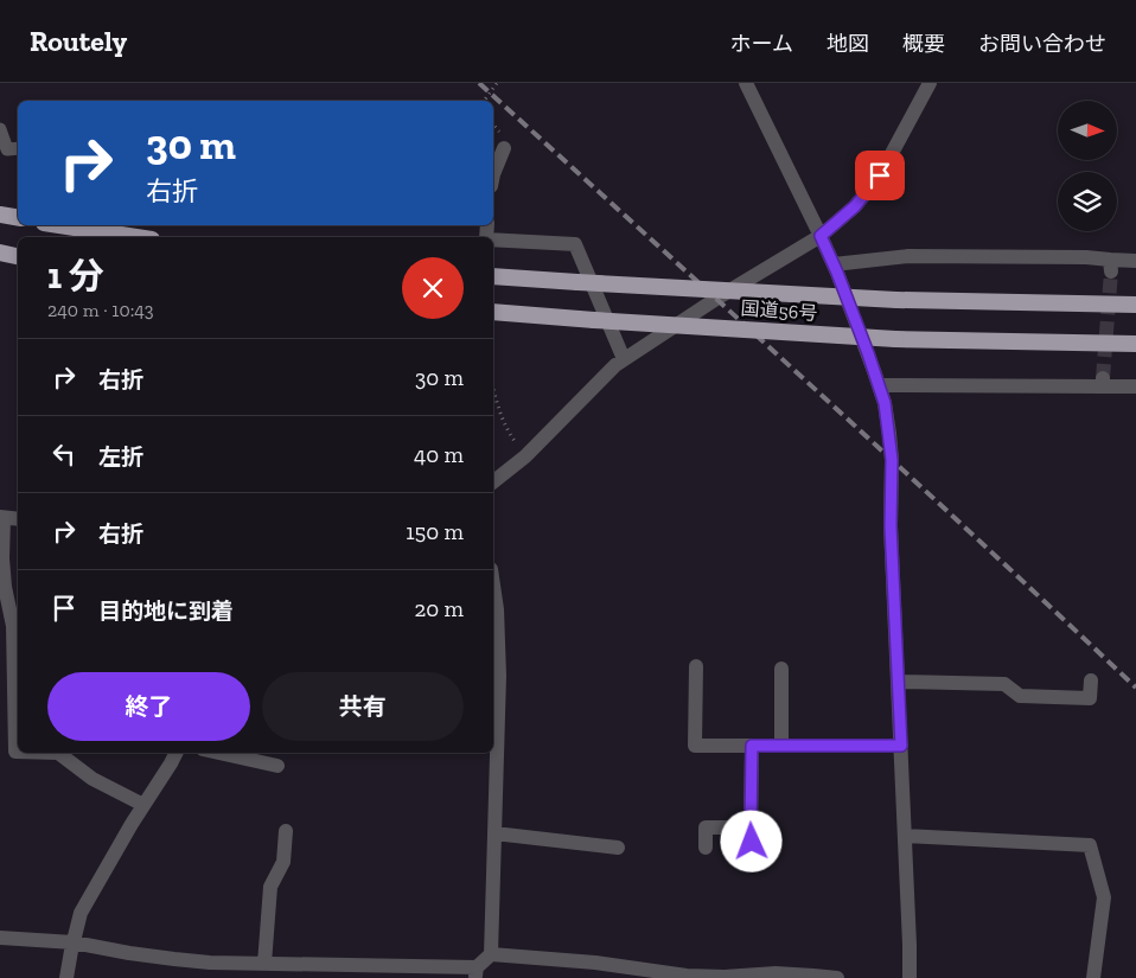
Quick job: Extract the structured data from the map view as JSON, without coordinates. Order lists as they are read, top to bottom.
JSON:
{
  "streets": {
    "highway": ["国道56号"]
  },
  "north": "right",
  "page": {
    "header": "Routely",
    "nav": [
      "ホーム",
      "地図",
      "概要",
      "お問い合わせ"
    ],
    "turn": ["30 m", "右折"],
    "heading": ["1 分", "240 m · 10:43"],
    "list": [
      {
        "name": "右折",
        "value": "30 m"
      },
      {
        "name": "左折",
        "value": "40 m"
      },
      {
        "name": "右折",
        "value": "150 m"
      },
      {
        "name": "目的地に到着",
        "value": "20 m"
      }
    ],
    "buttons": ["終了", "共有"]
  }
}
